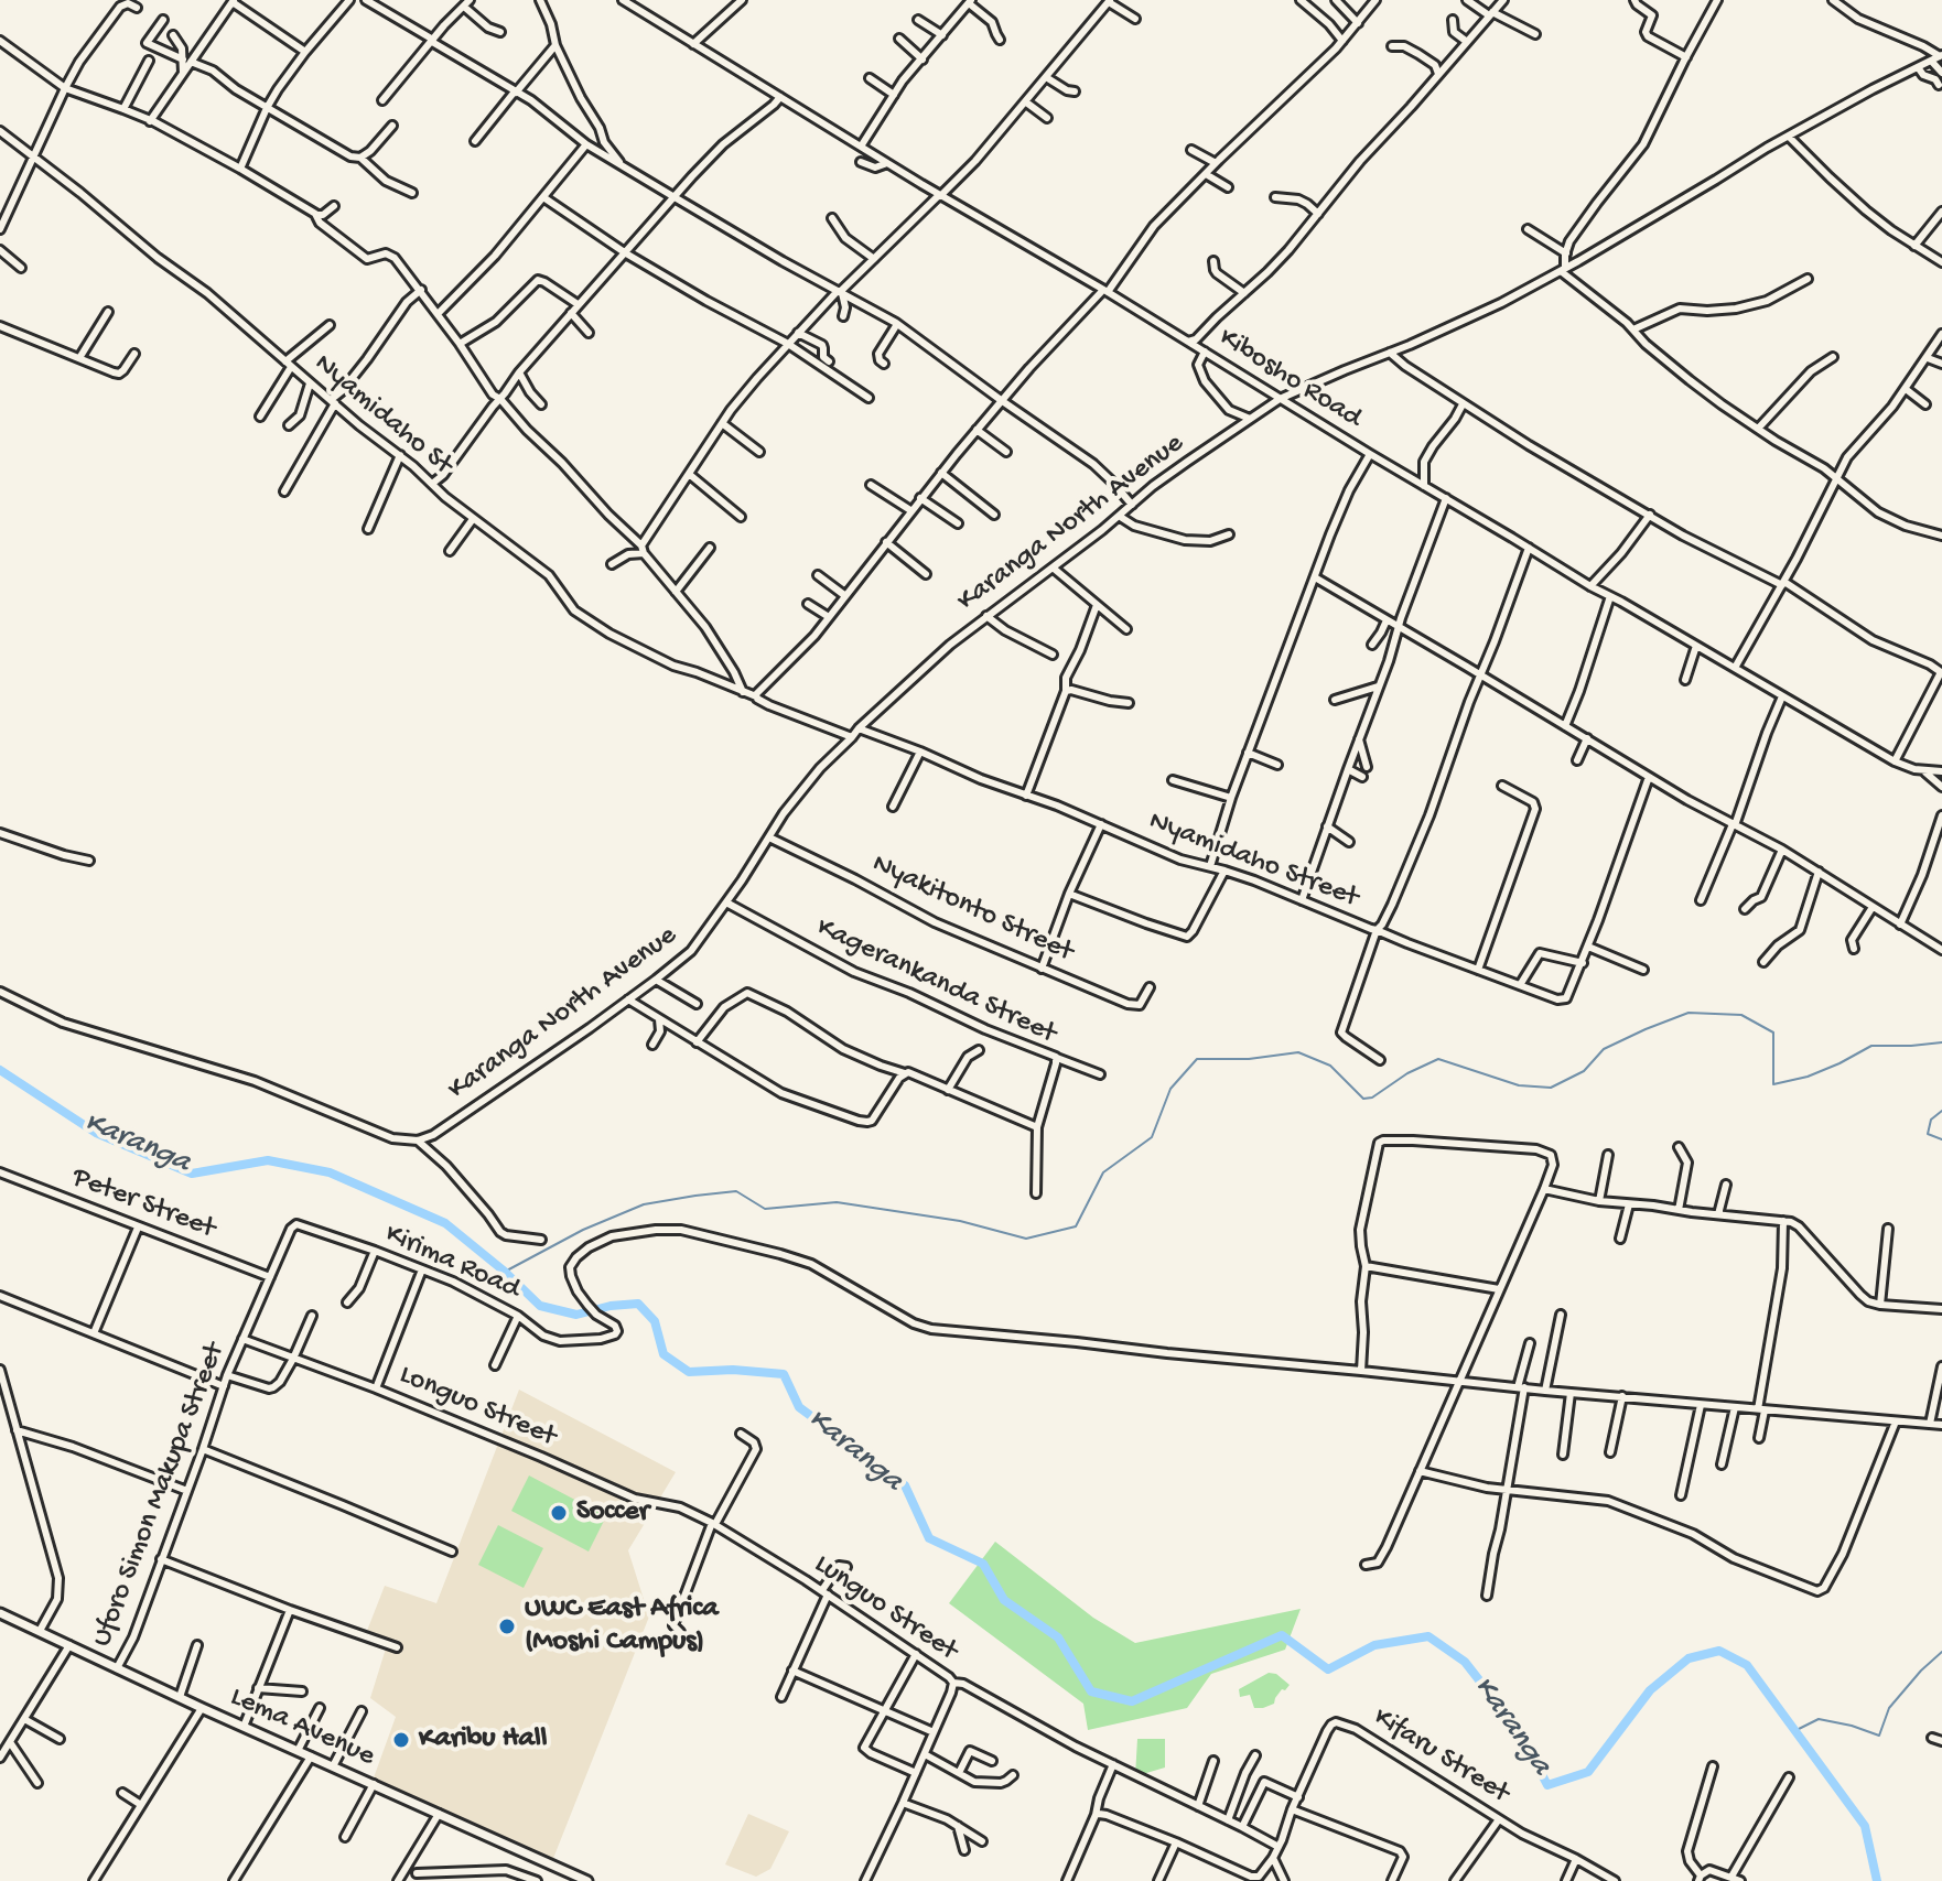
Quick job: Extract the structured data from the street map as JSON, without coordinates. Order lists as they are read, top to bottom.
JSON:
{
  "streets": {
    "main road": ["Lema Avenue"],
    "street": [
      "Kibosho Road",
      "Nyamidaho St",
      "Karanga North Avenue",
      "Nyamidaho Street",
      "Nyakitonto Street",
      "Kagerankanda Street",
      "Peter Street",
      "Kirima Road",
      "Longuo Street",
      "Uforo Simon Makupa Street",
      "Lunguo Street",
      "Kifaru Street"
    ]
  },
  "crossings": [
    ["Kibosho Road", "Karanga North Avenue"],
    ["Kibosho Road", "Nyamidaho Street"],
    ["Nyamidaho St", "Karanga North Avenue"],
    ["Karanga North Avenue", "Nyamidaho Street"],
    ["Karanga North Avenue", "Nyakitonto Street"],
    ["Karanga North Avenue", "Kagerankanda Street"],
    ["Peter Street", "Kirima Road"],
    ["Peter Street", "Uforo Simon Makupa Street"],
    ["Kirima Road", "Uforo Simon Makupa Street"],
    ["Longuo Street", "Uforo Simon Makupa Street"],
    ["Longuo Street", "Lunguo Street"],
    ["Uforo Simon Makupa Street", "Lema Avenue"]
  ],
  "water": ["Karanga"],
  "places": ["Soccer", "UWC East Africa (Moshi Campus)", "Karibu Hall"]
}
